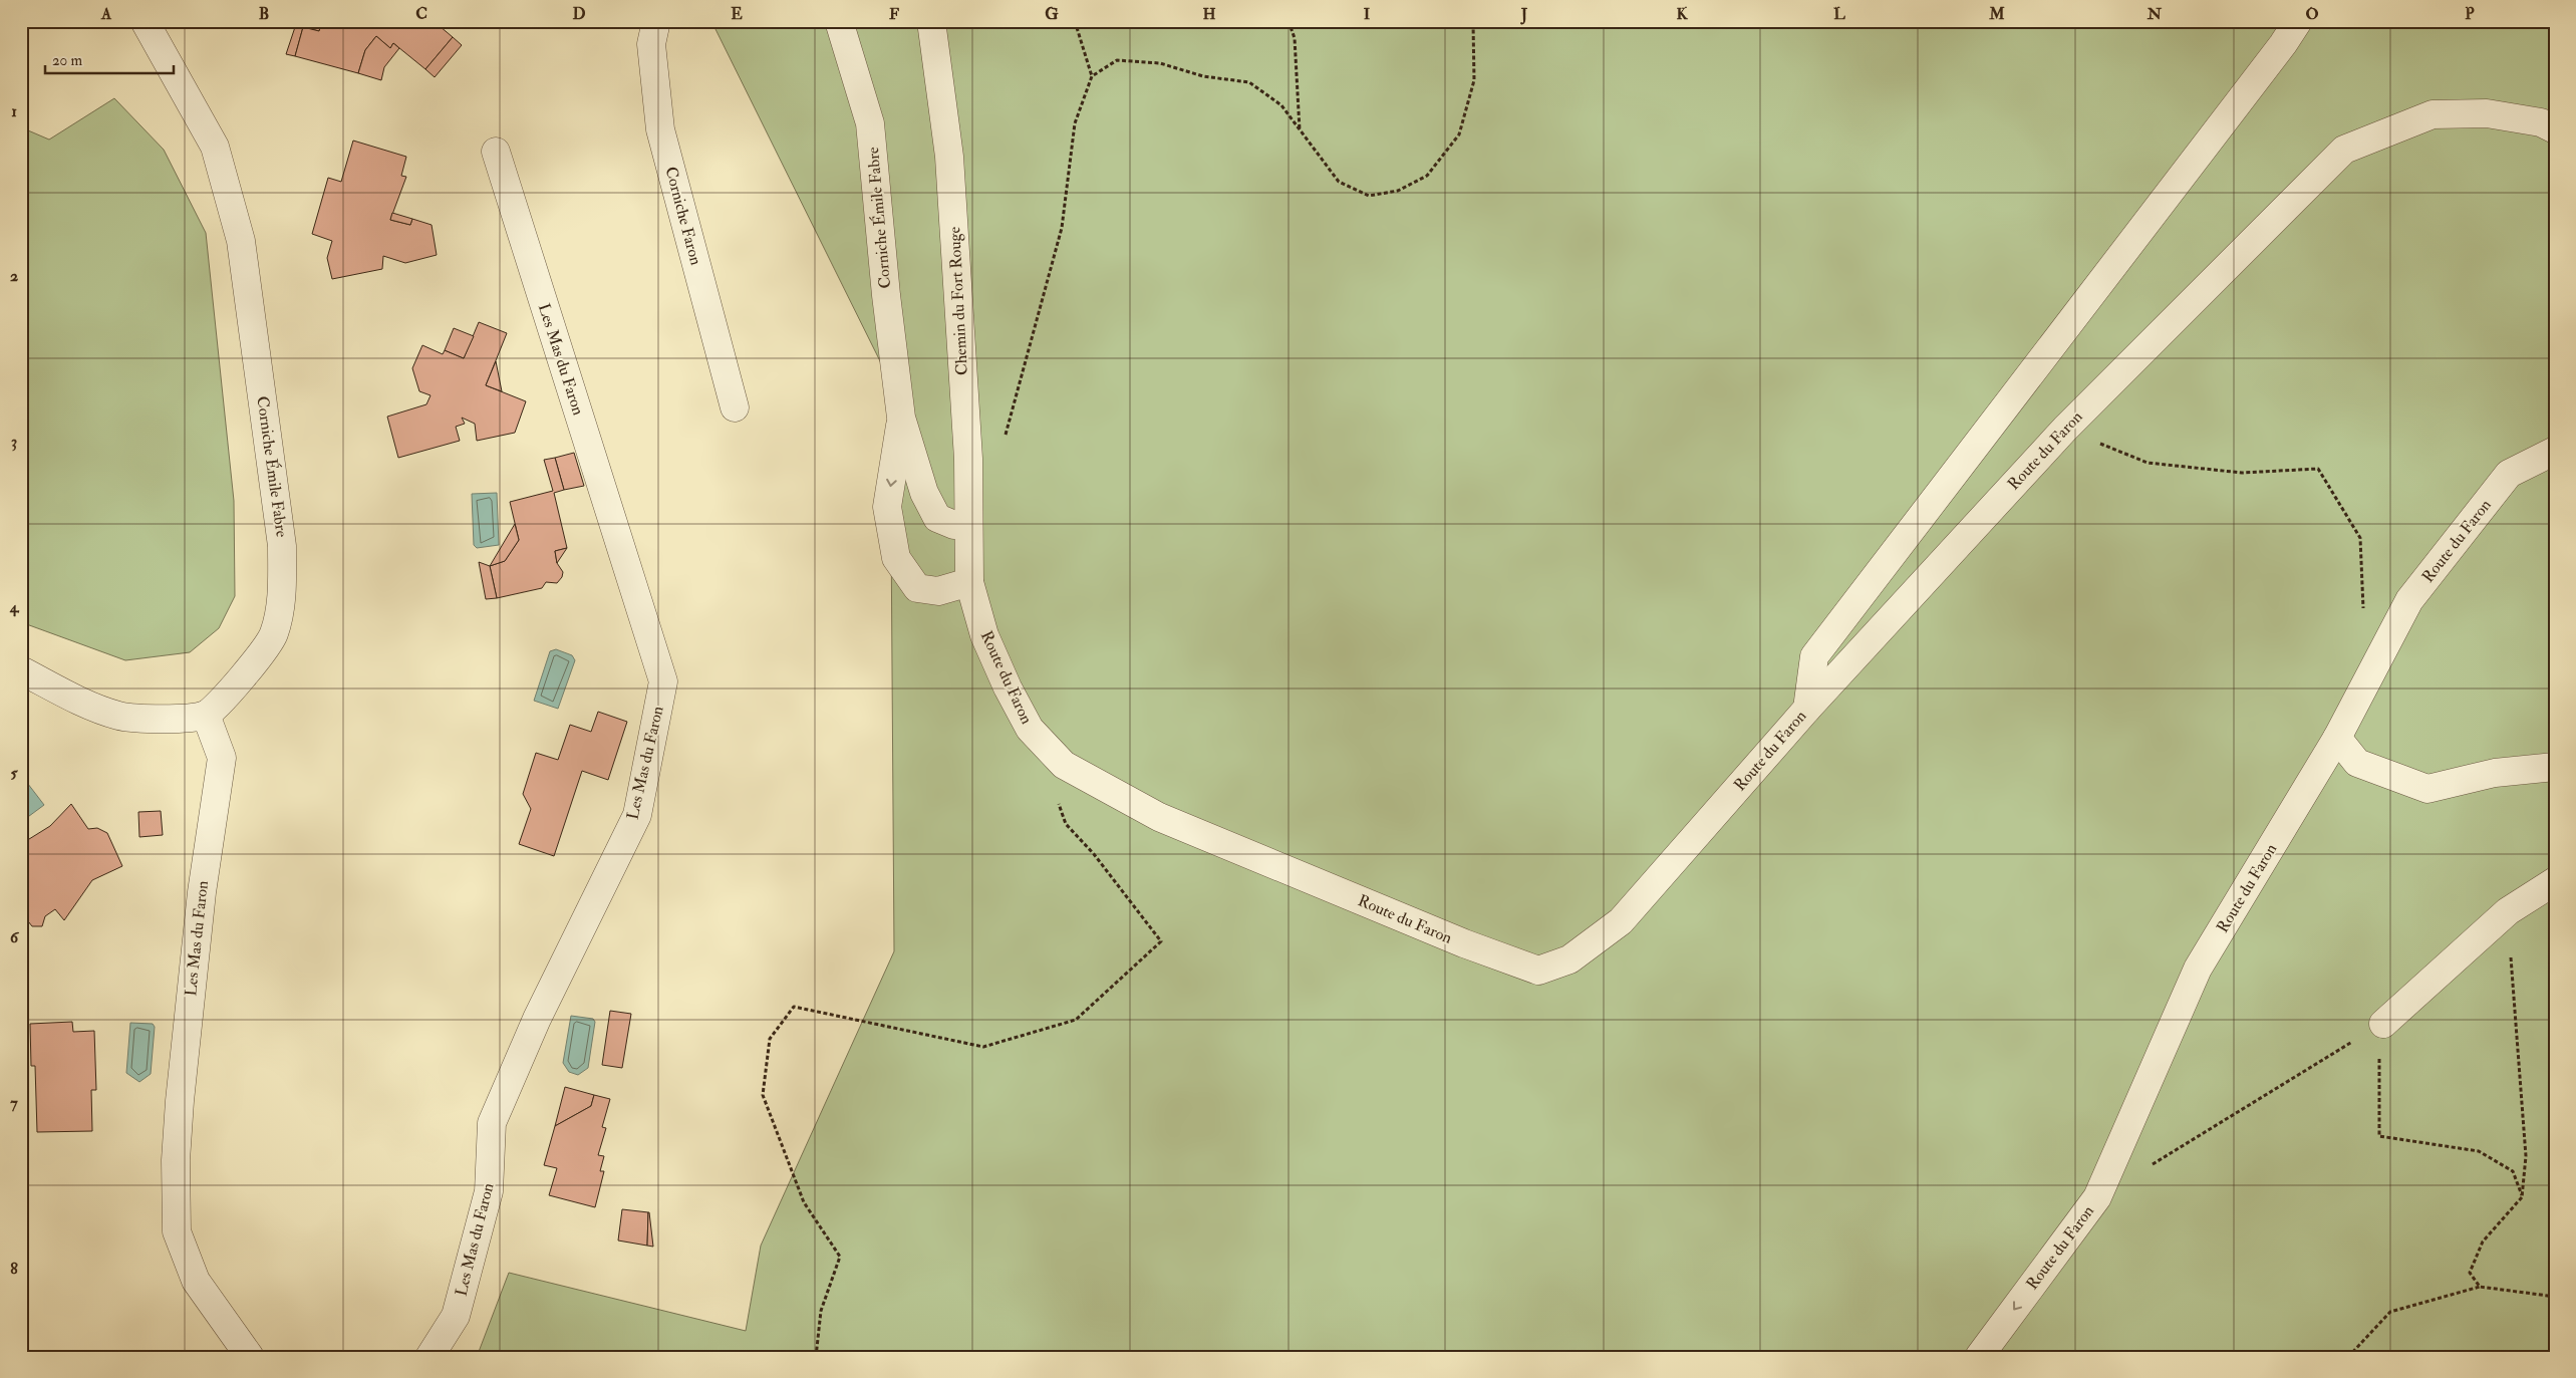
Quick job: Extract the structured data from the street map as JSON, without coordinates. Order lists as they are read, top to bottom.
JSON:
{
  "streets": {
    "street": [
      "Corniche Faron",
      "Corniche Émile Fabre",
      "Chemin du Fort Rouge",
      "Les Mas du Faron",
      "Route du Faron"
    ]
  },
  "crossings": [
    ["Corniche Émile Fabre", "Chemin du Fort Rouge"],
    ["Corniche Émile Fabre", "Les Mas du Faron"],
    ["Corniche Émile Fabre", "Route du Faron"],
    ["Chemin du Fort Rouge", "Route du Faron"]
  ],
  "scale_bar": "20 m",
  "grid": {
    "columns": [
      "A",
      "B",
      "C",
      "D",
      "E",
      "F",
      "G",
      "H",
      "I",
      "J",
      "K",
      "L",
      "M",
      "N",
      "O",
      "P"
    ],
    "rows": [
      "1",
      "2",
      "3",
      "4",
      "5",
      "6",
      "7",
      "8"
    ]
  }
}
